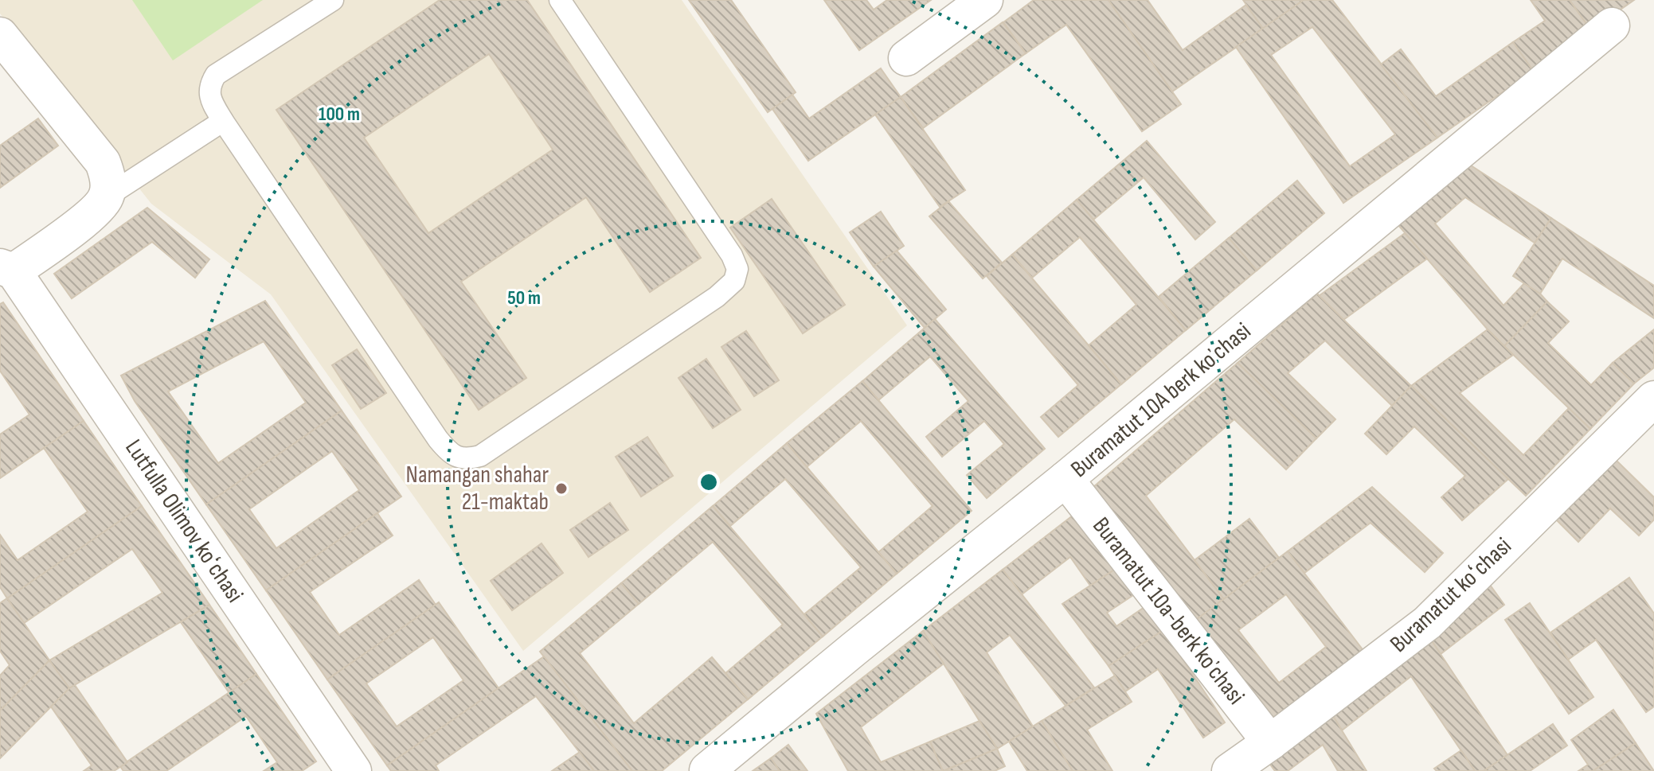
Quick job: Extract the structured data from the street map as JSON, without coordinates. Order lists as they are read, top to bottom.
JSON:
{
  "streets": {
    "street": [
      "Buramatut 10А berk koʼchasi",
      "Lutfulla Olimov koʻchasi",
      "Buramatut koʻchasi",
      "Buramatut 10а-berk koʼchasi"
    ]
  },
  "crossings": [
    ["Buramatut 10А berk koʼchasi", "Buramatut 10а-berk koʼchasi"],
    ["Buramatut koʻchasi", "Buramatut 10а-berk koʼchasi"]
  ],
  "places": ["Namangan shahar 21-maktab"],
  "rings": ["100 m", "50 m"]
}
